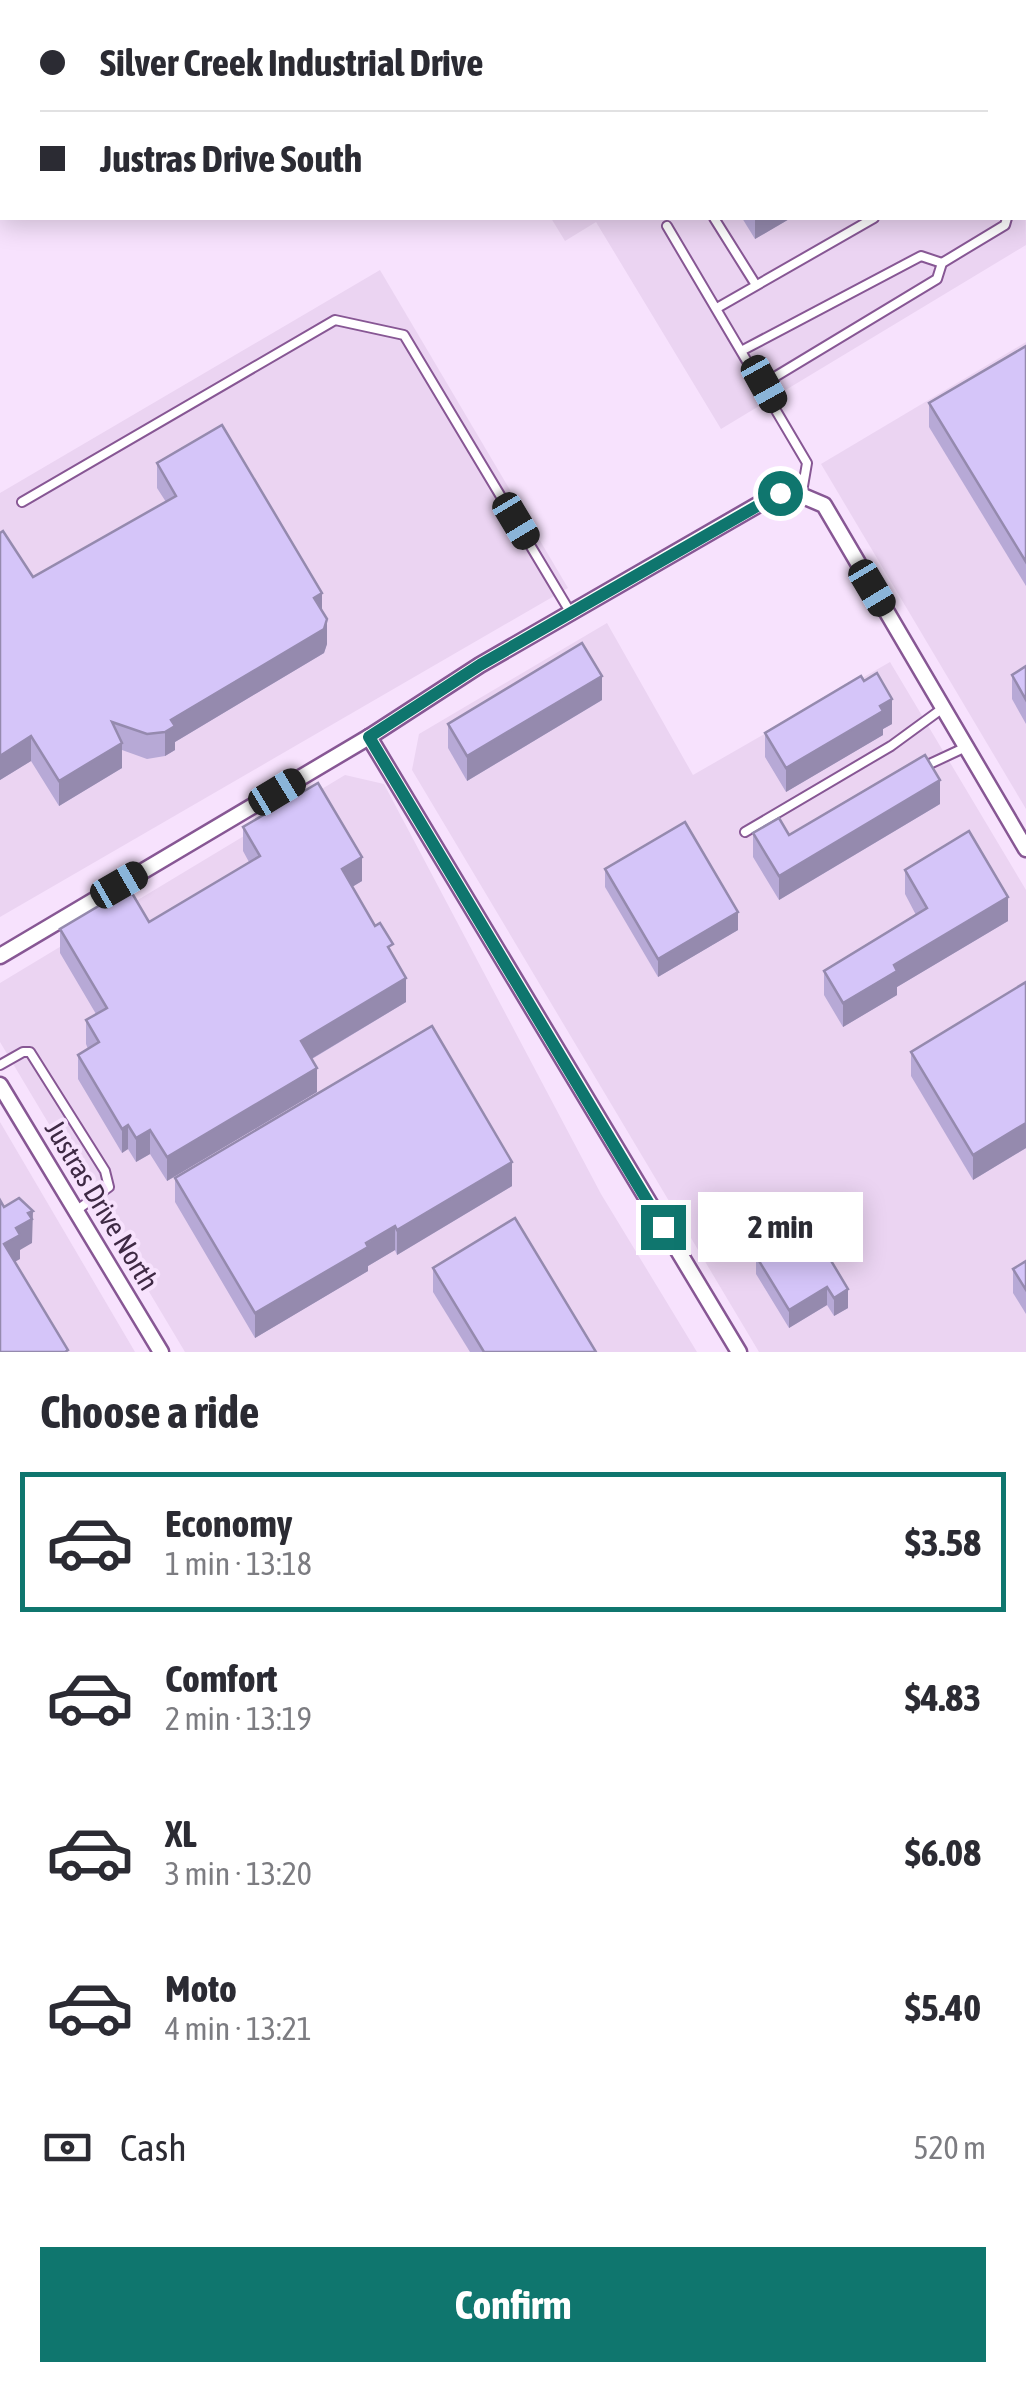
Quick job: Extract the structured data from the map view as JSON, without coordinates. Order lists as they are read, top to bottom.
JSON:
{
  "streets": {
    "street": ["Justras Drive North"]
  },
  "page": {
    "banner": ["Silver Creek Industrial Drive", "Justras Drive South"],
    "bubble": "2 min",
    "heading": "Choose a ride",
    "list": [
      {
        "name": "Economy",
        "note": "1 min · 13:18",
        "value": "$3.58"
      },
      {
        "name": "Comfort",
        "note": "2 min · 13:19",
        "value": "$4.83"
      },
      {
        "name": "XL",
        "note": "3 min · 13:20",
        "value": "$6.08"
      },
      {
        "name": "Moto",
        "note": "4 min · 13:21",
        "value": "$5.40"
      }
    ],
    "pay": ["Cash", "520 m"],
    "buttons": "Confirm"
  }
}
